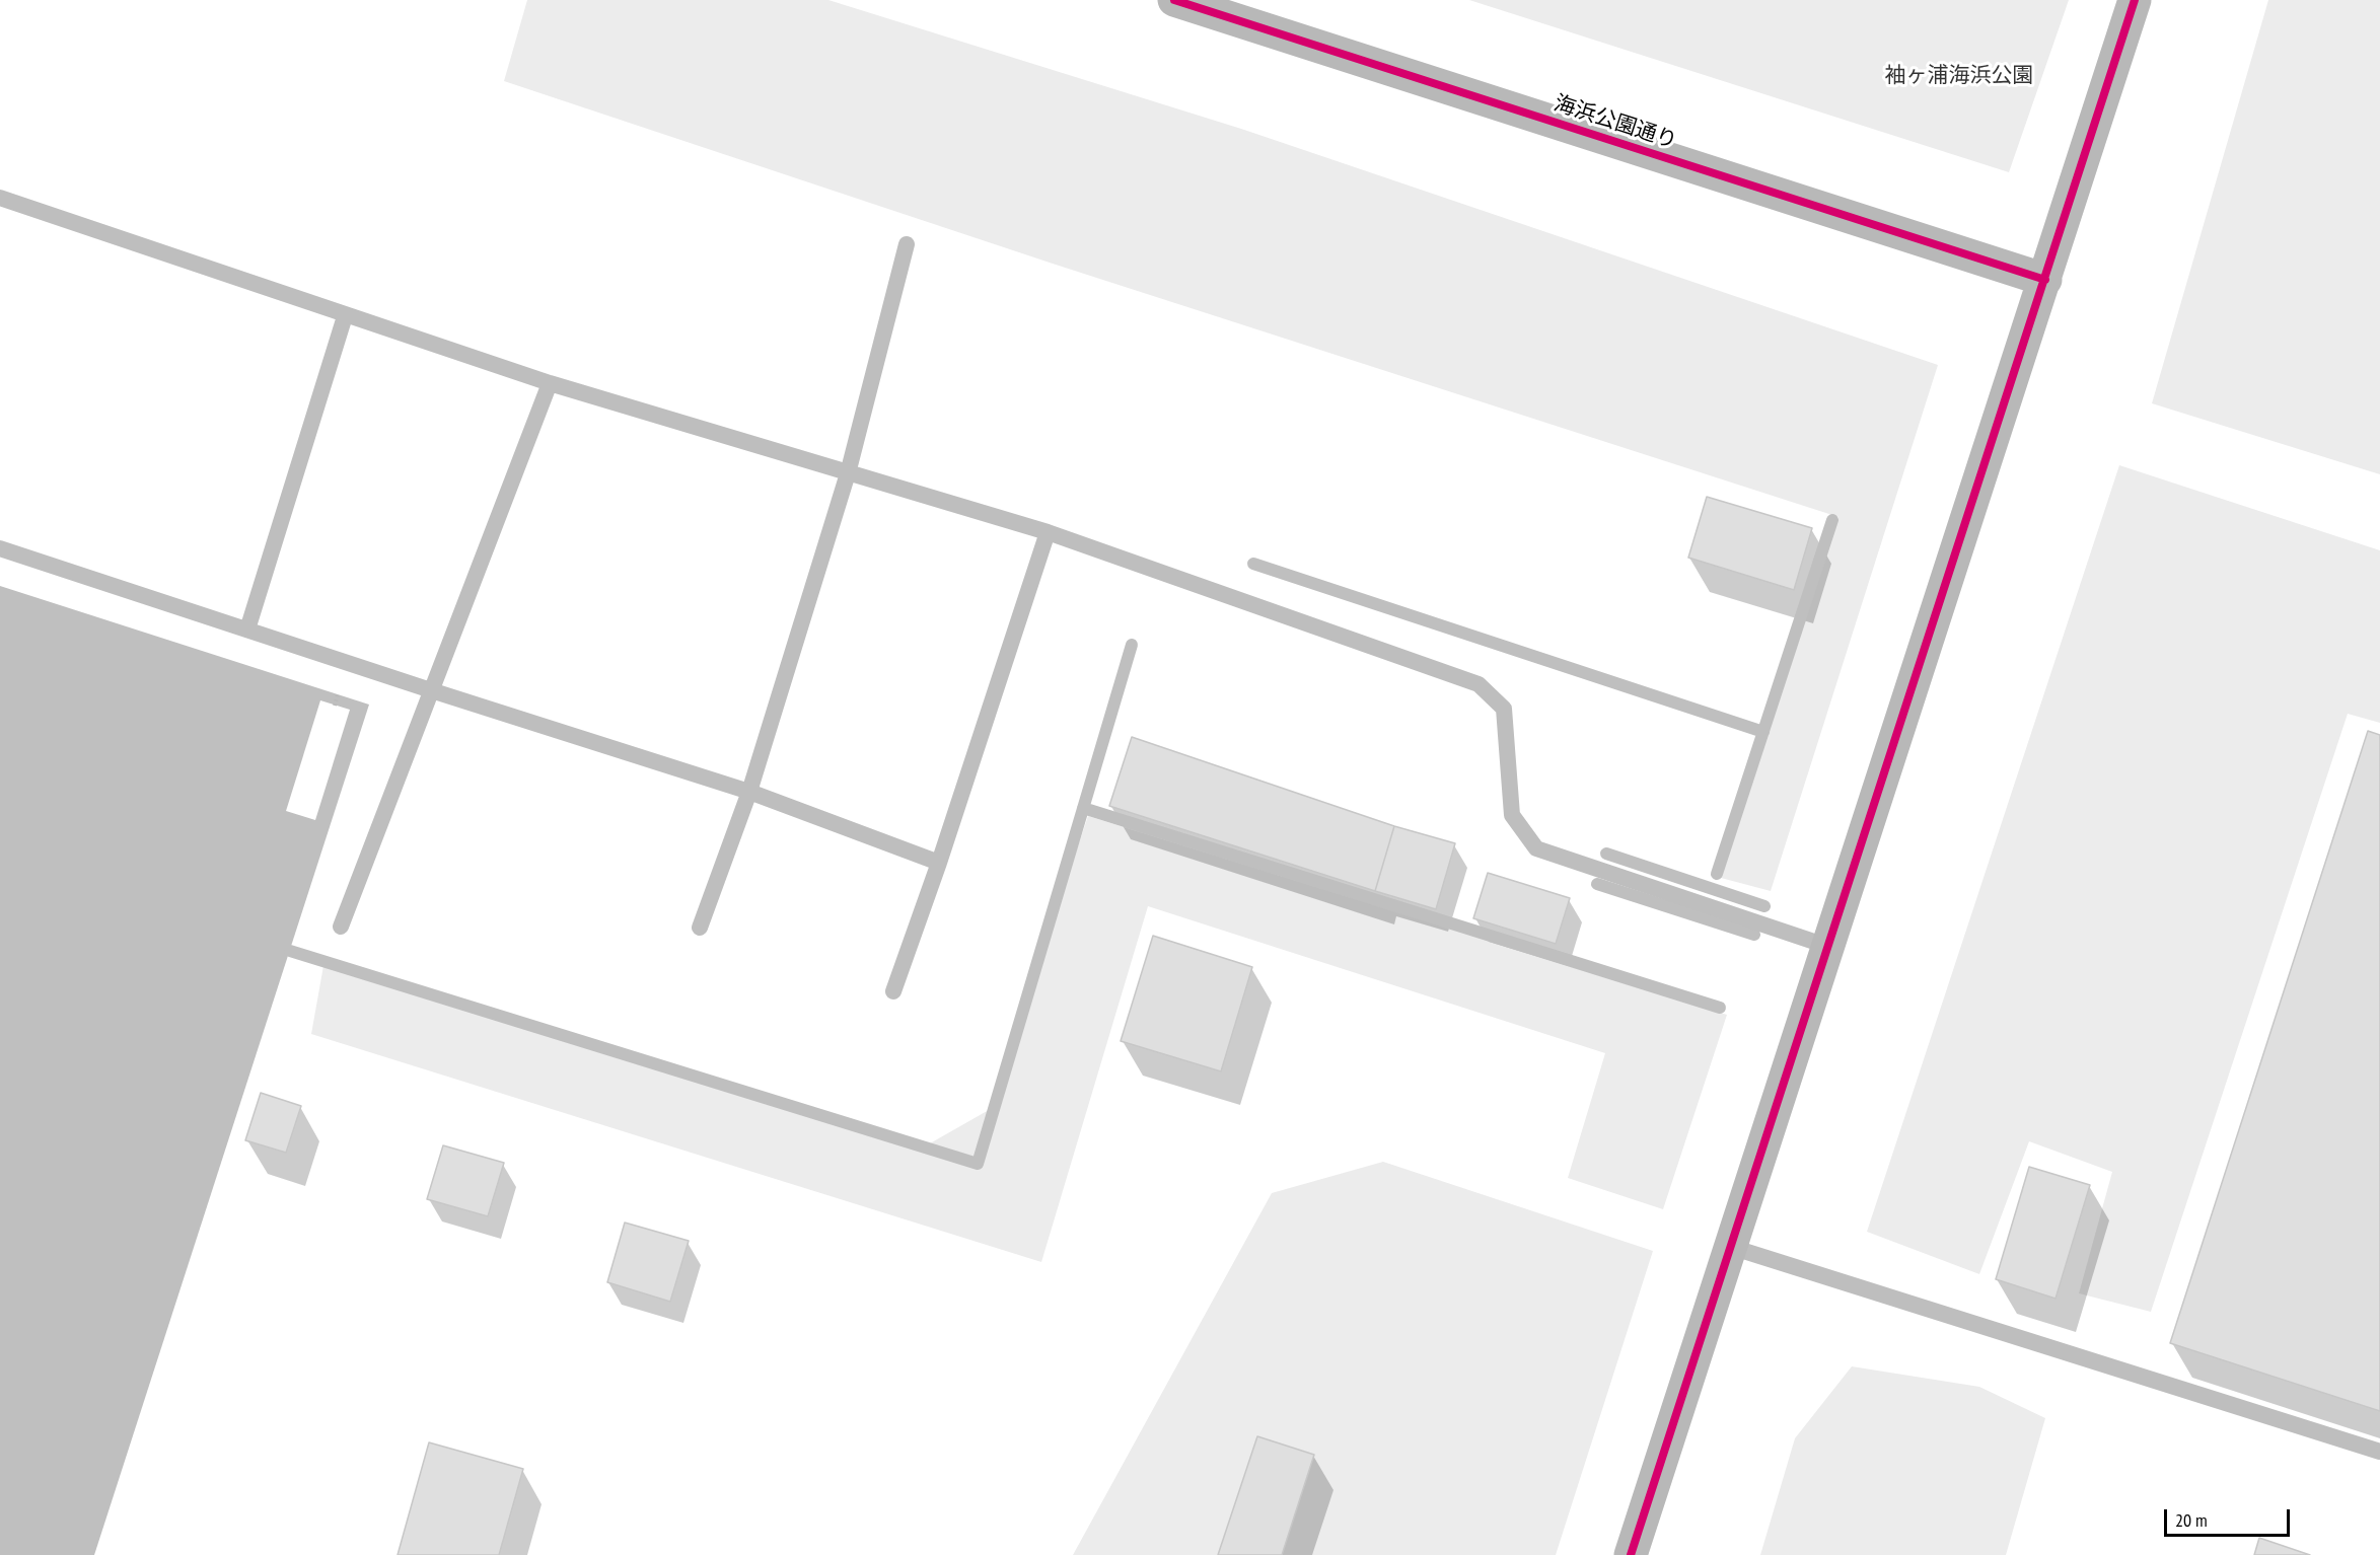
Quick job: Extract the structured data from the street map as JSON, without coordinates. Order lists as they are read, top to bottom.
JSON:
{
  "streets": {
    "street": ["海浜公園通り"]
  },
  "parks": ["袖ヶ浦海浜公園"],
  "scale_bar": "20 m"
}
